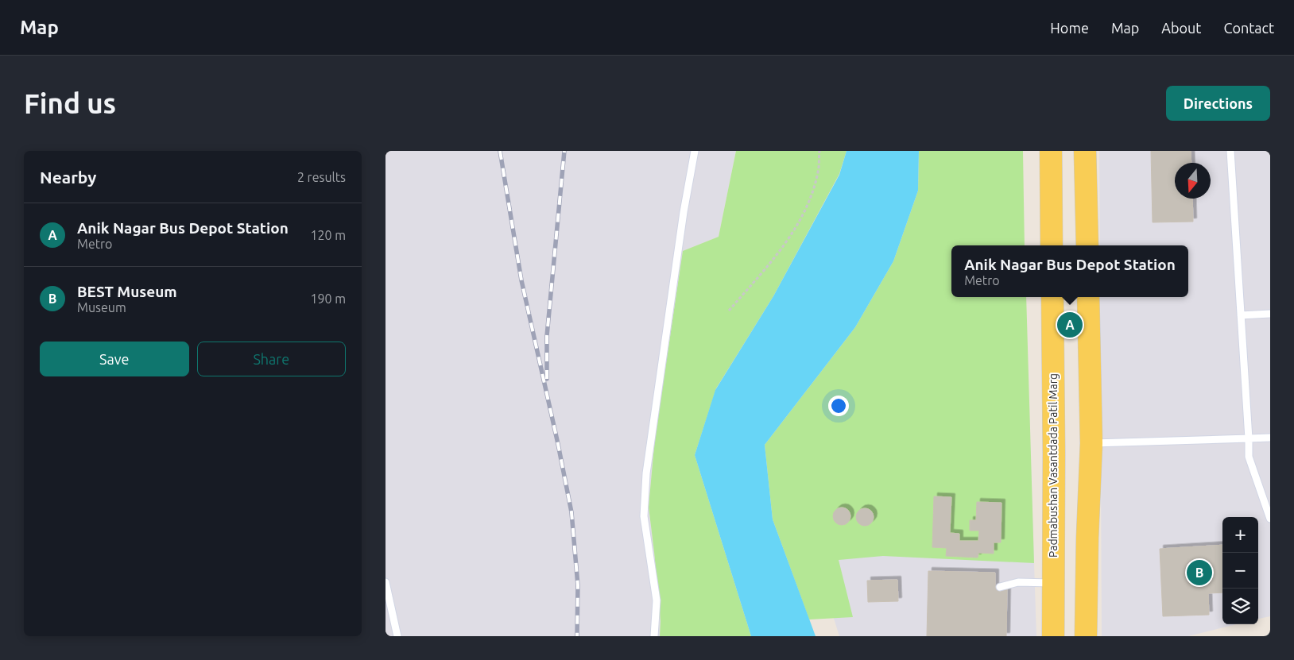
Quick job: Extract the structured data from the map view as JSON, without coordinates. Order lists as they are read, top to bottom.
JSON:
{
  "streets": {
    "main road": ["Padmabushan Vasantdada Patil Marg"]
  },
  "north": "bottom",
  "page": {
    "header": "Map",
    "nav": [
      "Home",
      "Map",
      "About",
      "Contact"
    ],
    "buttons": [
      "Directions",
      ["Save", "Share"]
    ],
    "title": "Find us",
    "heading": ["Nearby", "2 results"],
    "list": [
      {
        "mark": "A",
        "name": "Anik Nagar Bus Depot Station",
        "note": "Metro",
        "value": "120 m"
      },
      {
        "mark": "B",
        "name": "BEST Museum",
        "note": "Museum",
        "value": "190 m"
      }
    ],
    "popup": ["Anik Nagar Bus Depot Station", "Metro"],
    "pins": ["A", "B"],
    "map_buttons": ["+", "−"]
  }
}
